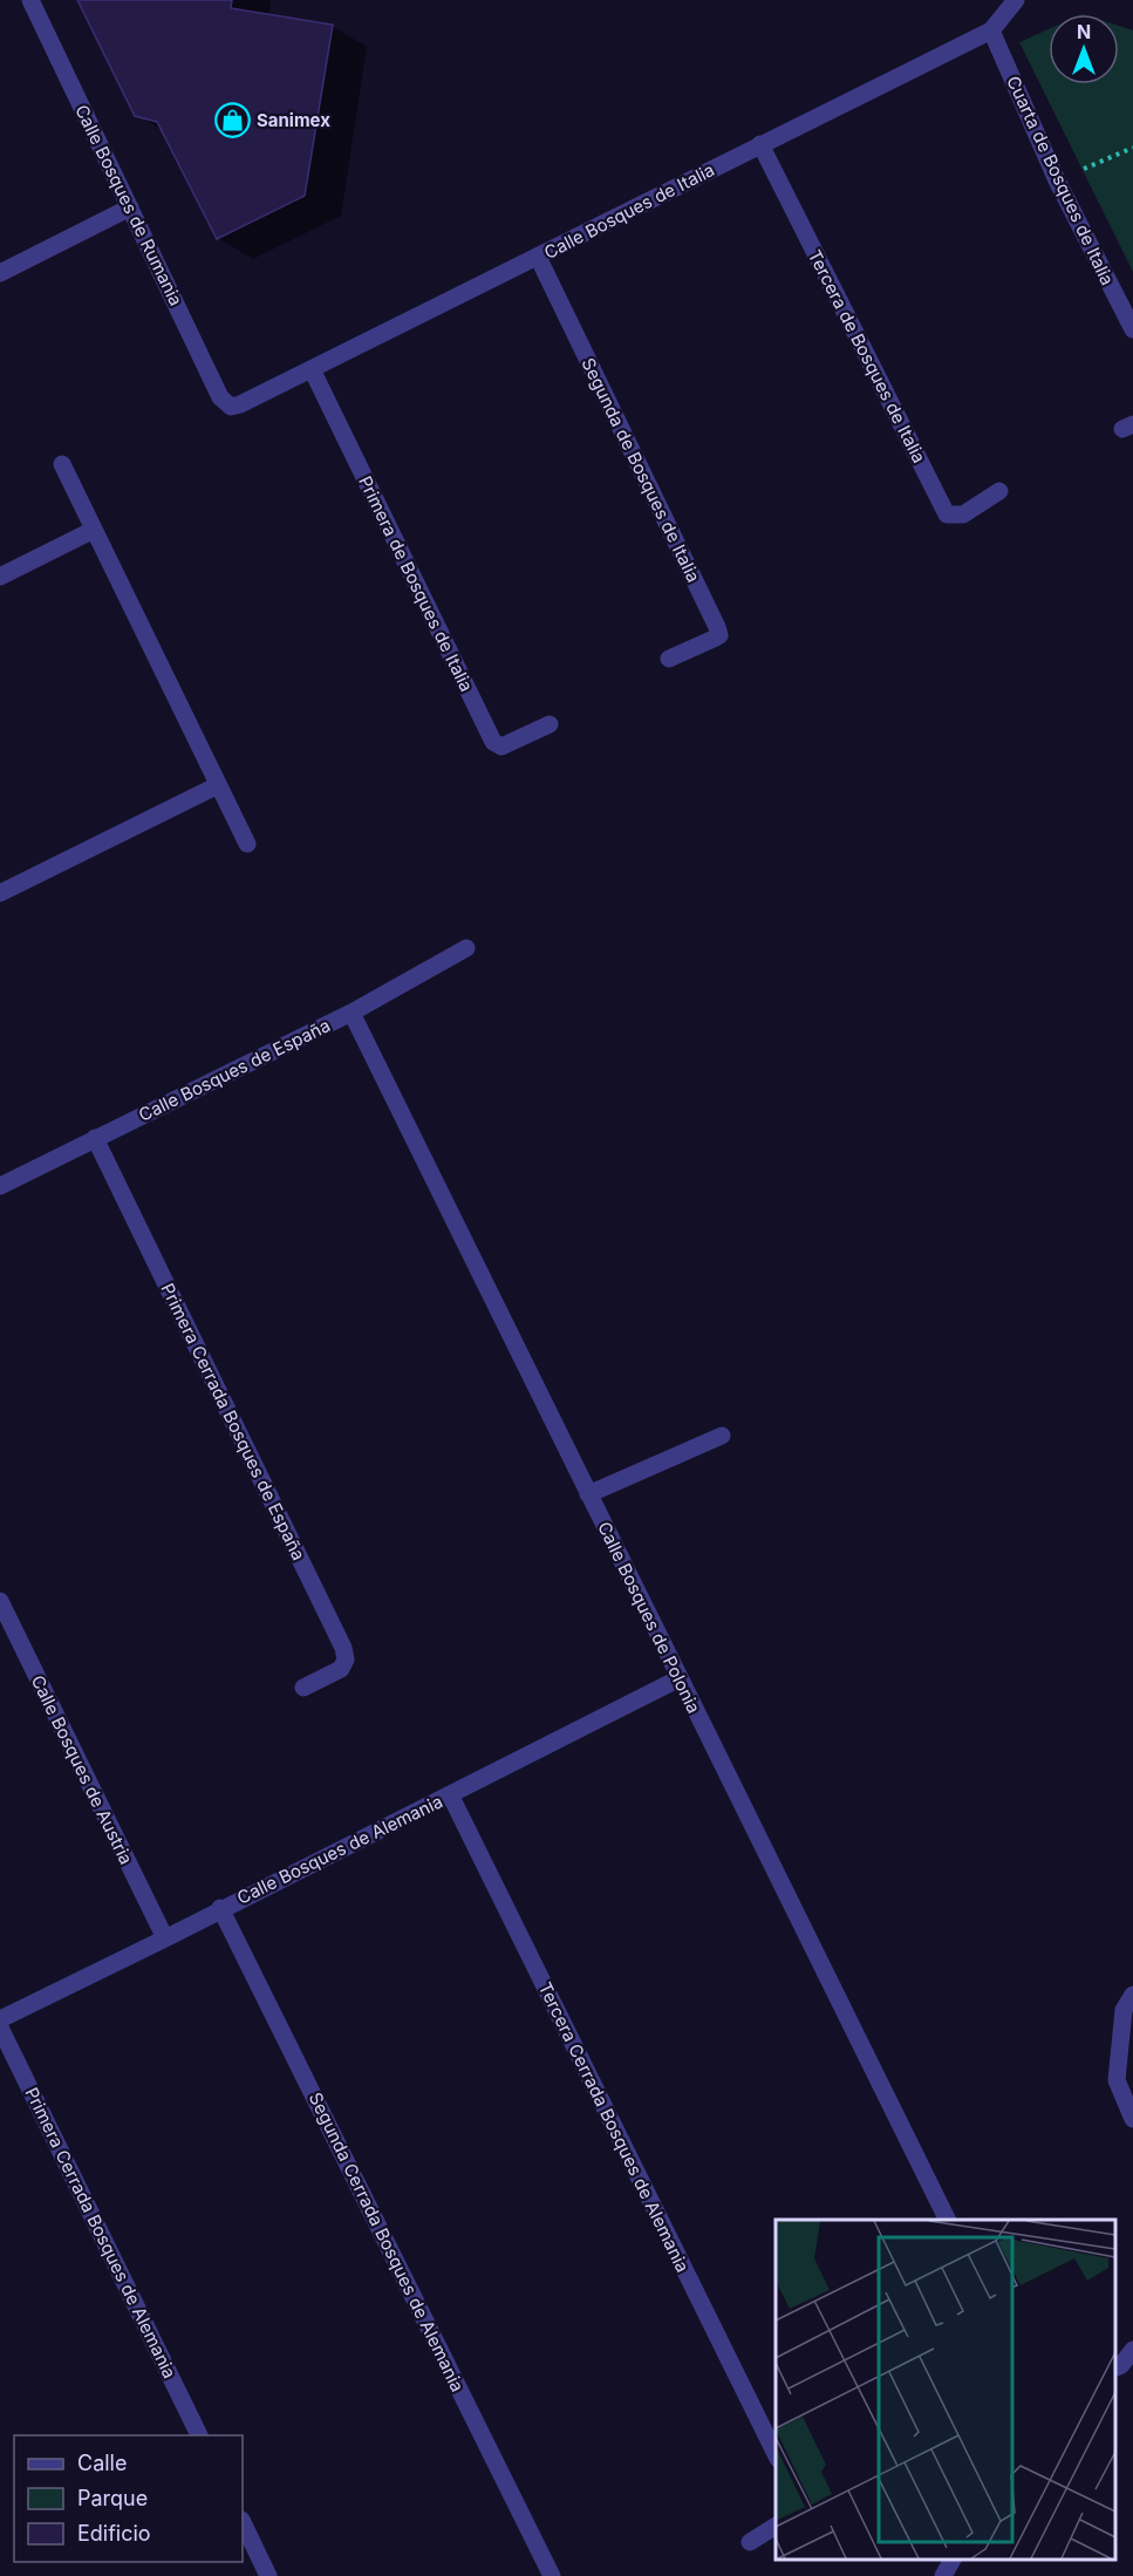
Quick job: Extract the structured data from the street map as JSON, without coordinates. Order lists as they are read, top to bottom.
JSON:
{
  "streets": {
    "street": [
      "Cuarta de Bosques de Italia",
      "Calle Bosques de Rumania",
      "Calle Bosques de Italia",
      "Tercera de Bosques de Italia",
      "Segunda de Bosques de Italia",
      "Primera de Bosques de Italia",
      "Calle Bosques de España",
      "Primera Cerrada Bosques de España",
      "Calle Bosques de Polonia",
      "Calle Bosques de Austria",
      "Calle Bosques de Alemania",
      "Tercera Cerrada Bosques de Alemania",
      "Primera Cerrada Bosques de Alemania",
      "Segunda Cerrada Bosques de Alemania"
    ]
  },
  "crossings": [
    ["Cuarta de Bosques de Italia", "Calle Bosques de Italia"],
    ["Calle Bosques de Rumania", "Calle Bosques de Italia"],
    ["Calle Bosques de Italia", "Tercera de Bosques de Italia"],
    ["Calle Bosques de Italia", "Segunda de Bosques de Italia"],
    ["Calle Bosques de Italia", "Primera de Bosques de Italia"],
    ["Calle Bosques de España", "Primera Cerrada Bosques de España"],
    ["Calle Bosques de España", "Calle Bosques de Polonia"],
    ["Calle Bosques de Polonia", "Calle Bosques de Alemania"],
    ["Calle Bosques de Austria", "Calle Bosques de Alemania"],
    ["Calle Bosques de Alemania", "Tercera Cerrada Bosques de Alemania"],
    ["Calle Bosques de Alemania", "Segunda Cerrada Bosques de Alemania"]
  ],
  "places": {
    "shop": ["Sanimex"]
  },
  "legend": ["Calle", "Parque", "Edificio"],
  "north": "top"
}
